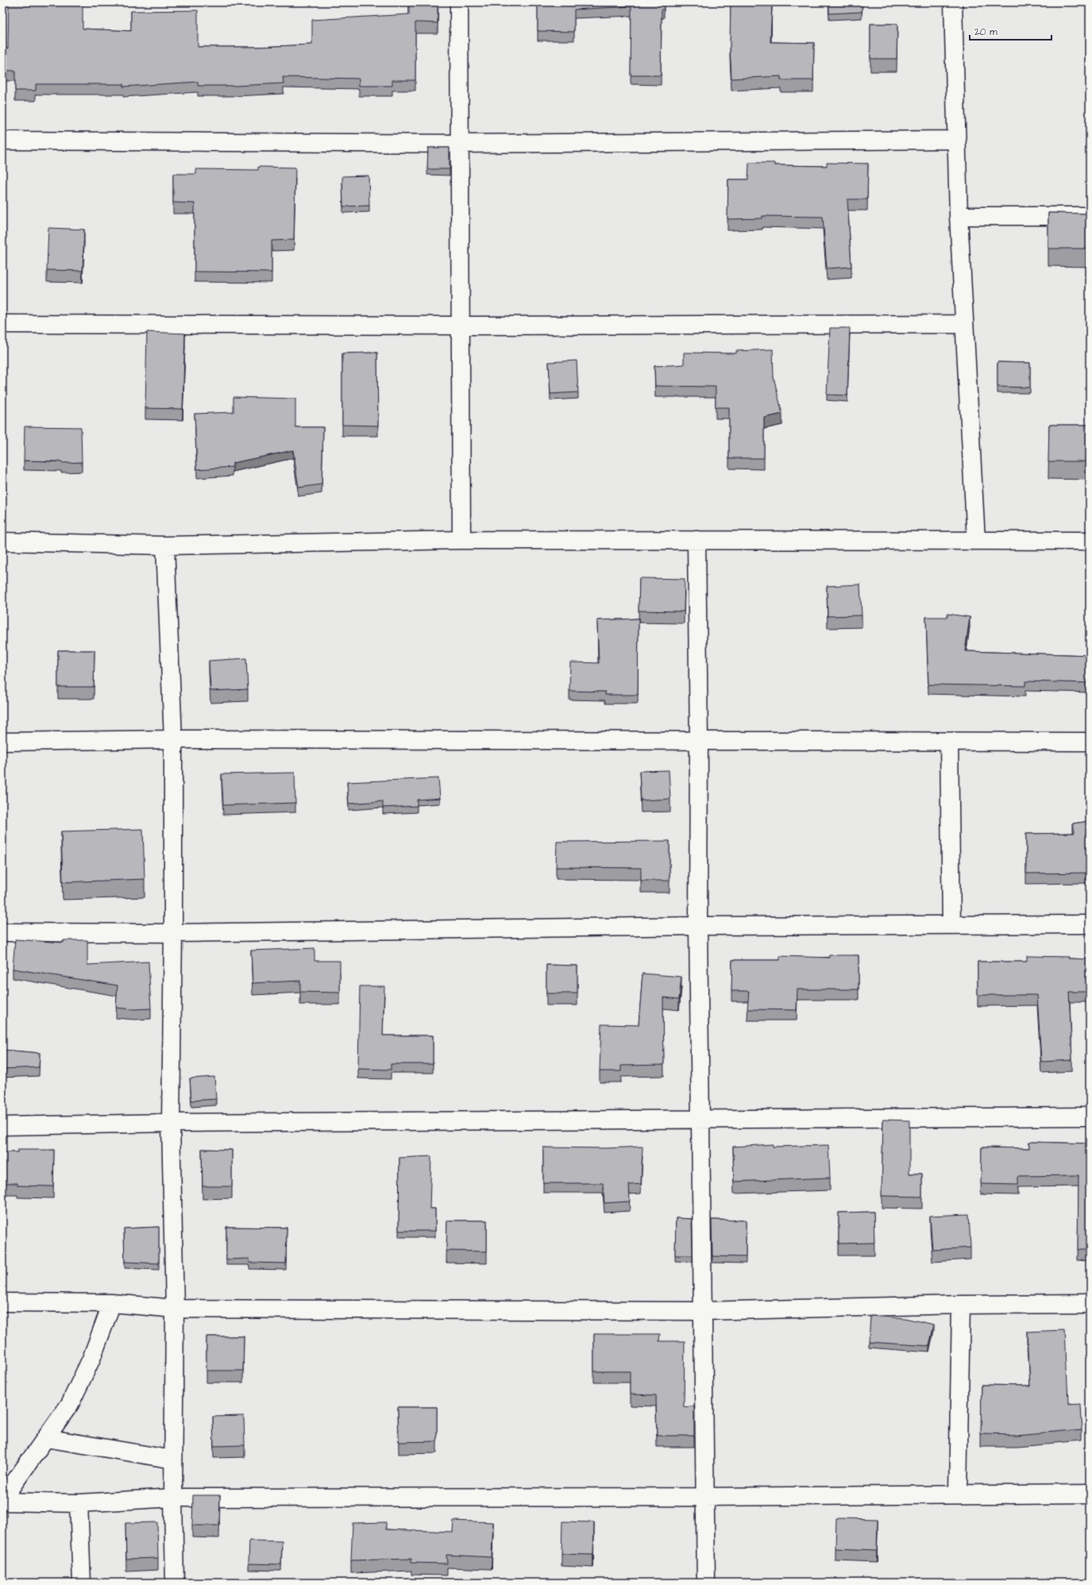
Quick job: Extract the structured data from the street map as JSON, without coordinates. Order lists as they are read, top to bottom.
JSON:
{
  "scale_bar": "20 m"
}
